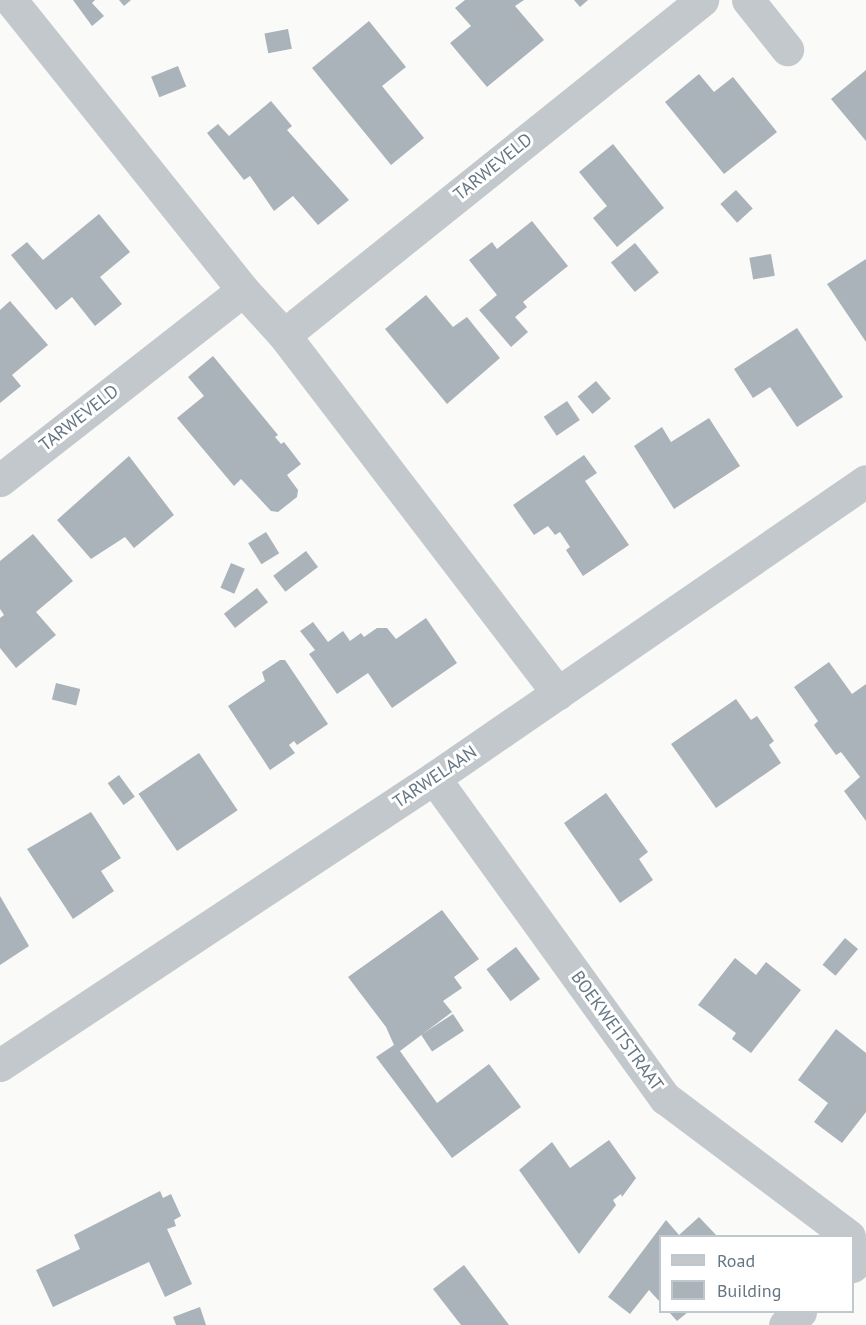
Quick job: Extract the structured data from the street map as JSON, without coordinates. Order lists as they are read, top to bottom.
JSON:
{
  "streets": {
    "street": ["TARWEVELD", "TARWELAAN", "BOEKWEITSTRAAT"]
  },
  "crossings": [
    ["TARWELAAN", "BOEKWEITSTRAAT"]
  ],
  "legend": ["Road", "Building"]
}
